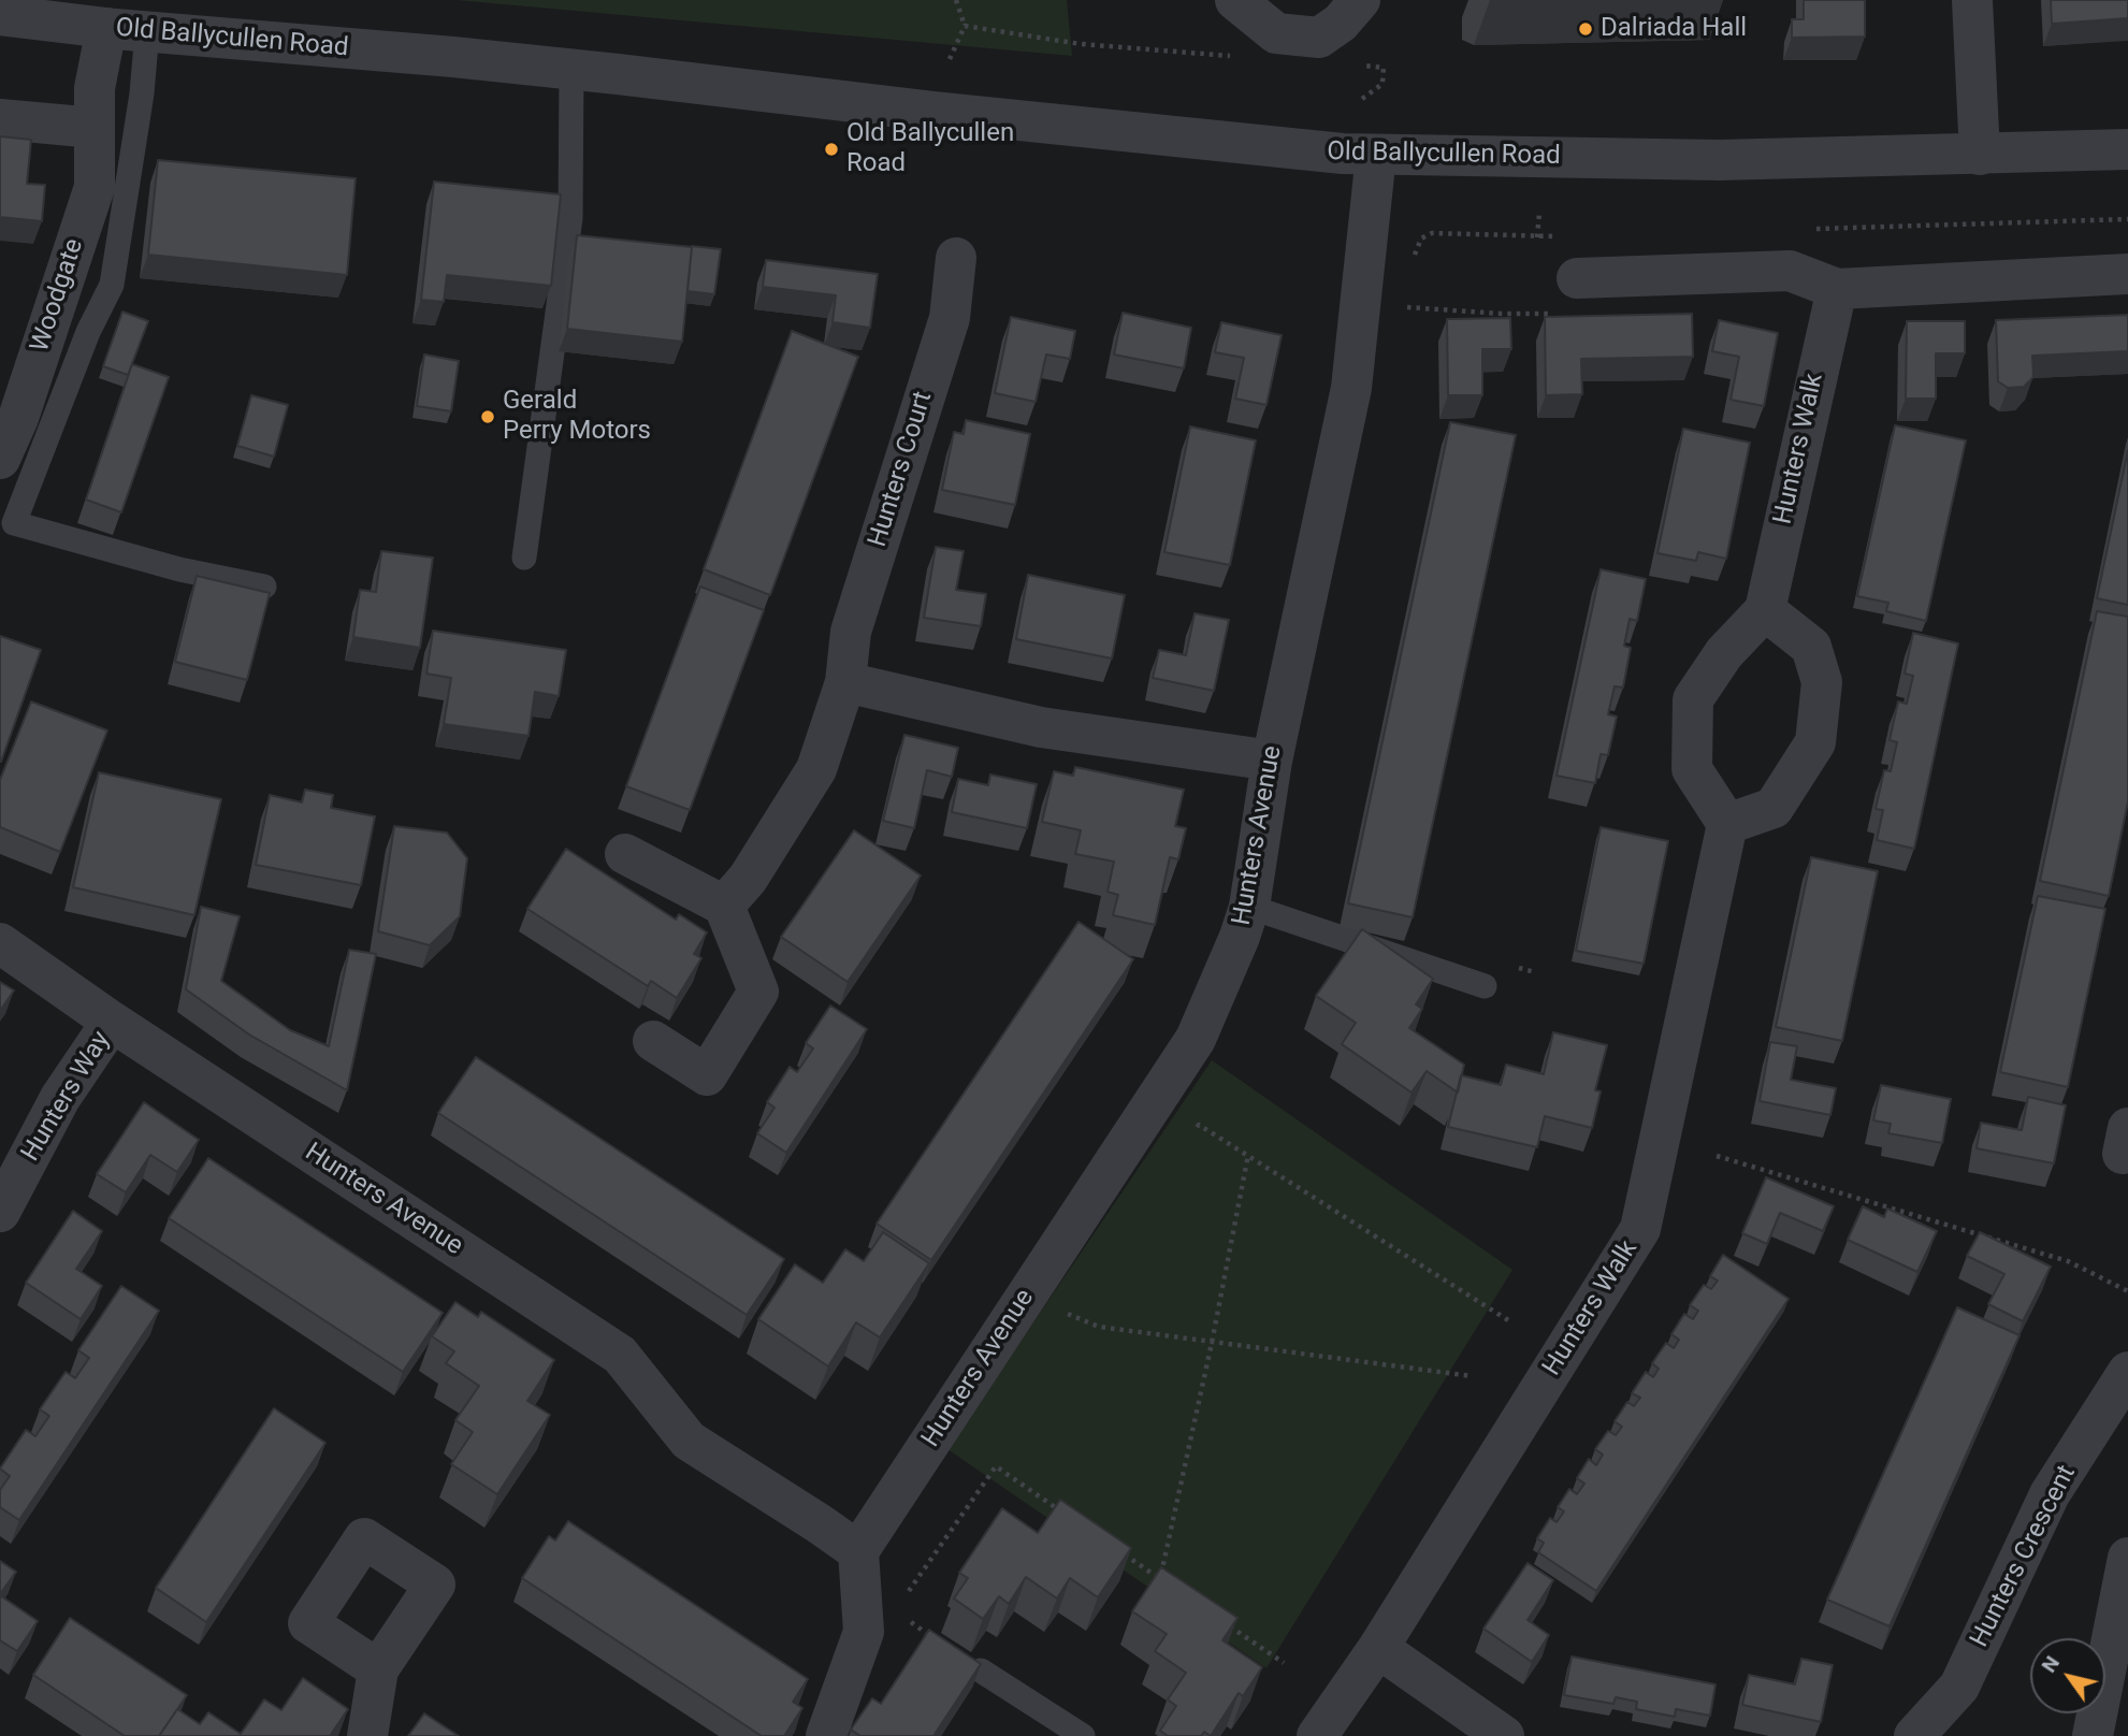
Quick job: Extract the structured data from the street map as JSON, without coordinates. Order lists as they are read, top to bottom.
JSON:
{
  "streets": {
    "street": [
      "Old Ballycullen Road",
      "Woodgate",
      "Hunters Walk",
      "Hunters Court",
      "Hunters Avenue",
      "Hunters Way",
      "Hunters Crescent"
    ]
  },
  "crossings": [
    ["Old Ballycullen Road", "Woodgate"],
    ["Old Ballycullen Road", "Hunters Avenue"],
    ["Hunters Avenue", "Hunters Way"]
  ],
  "places": ["Dalriada Hall", "Old Ballycullen Road", "Gerald Perry Motors"],
  "north": "top left"
}
